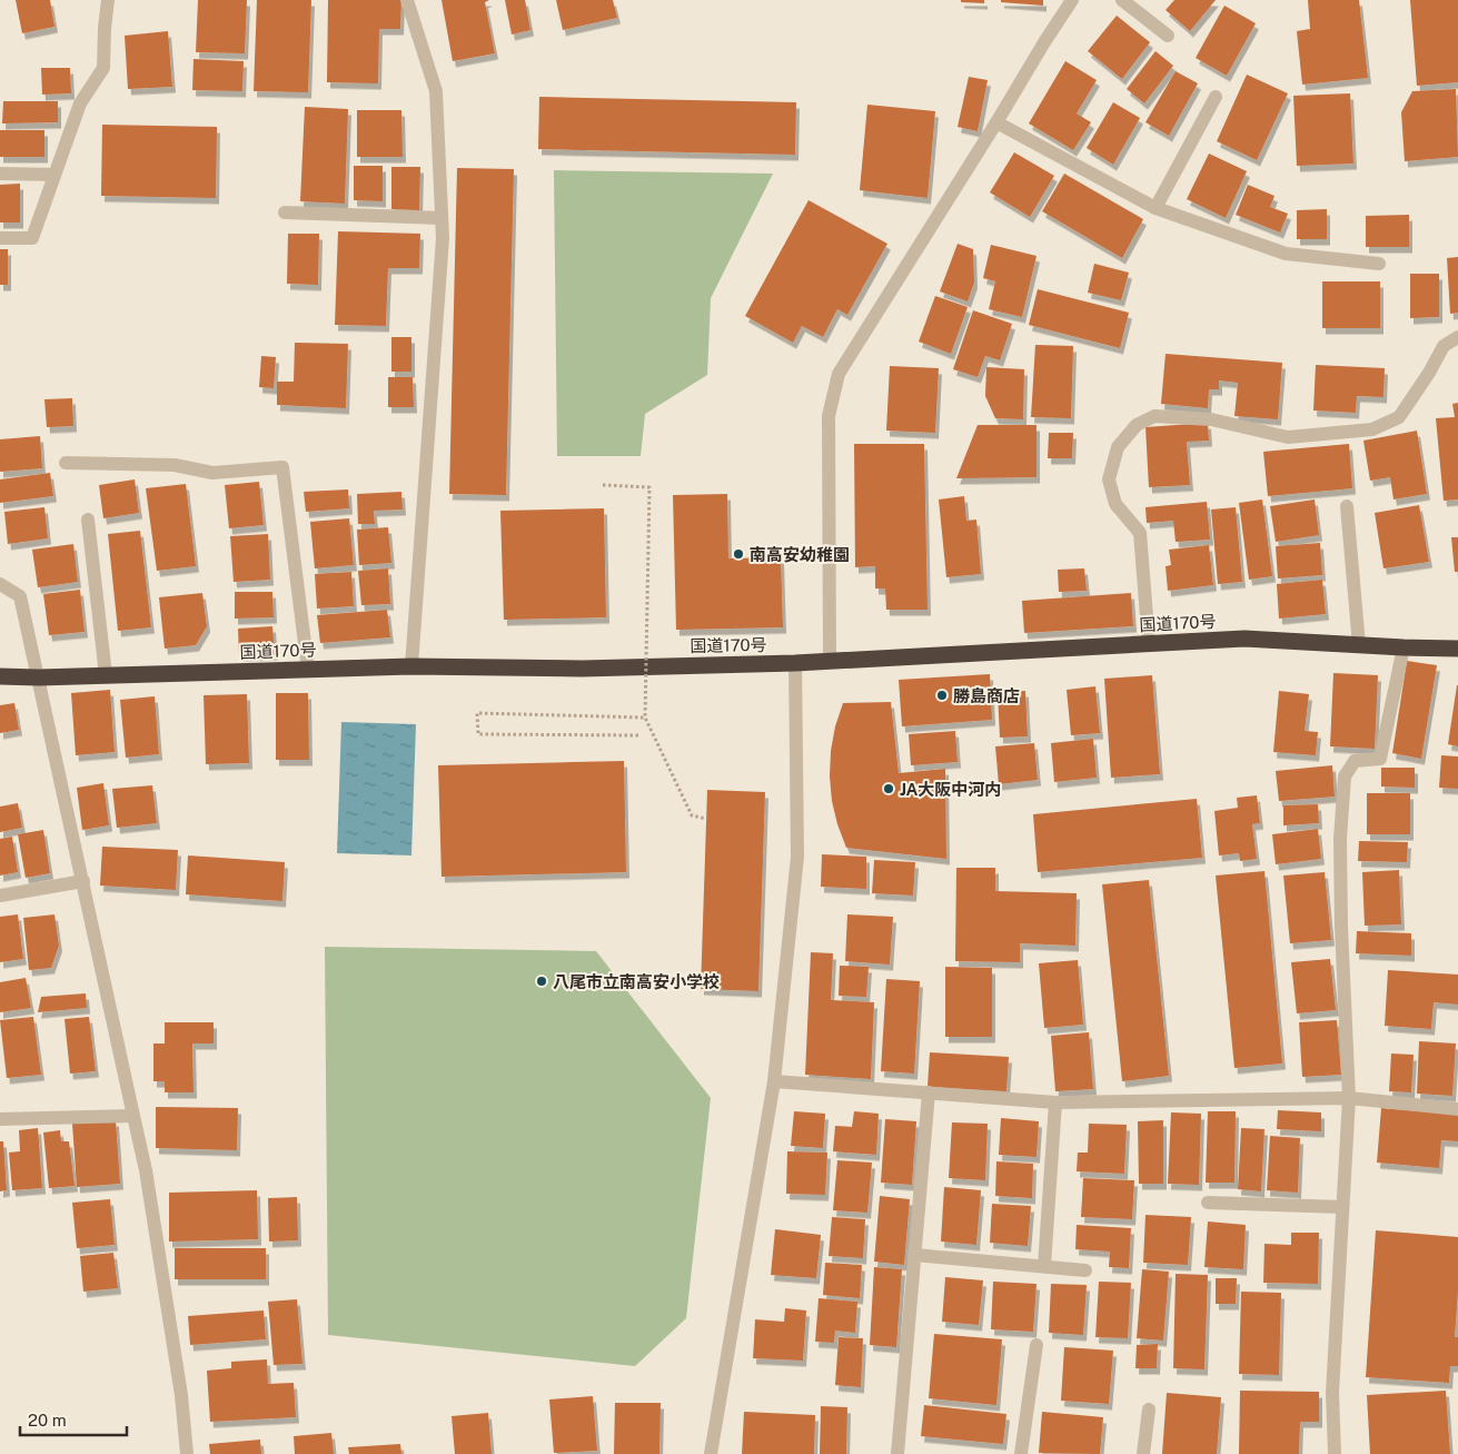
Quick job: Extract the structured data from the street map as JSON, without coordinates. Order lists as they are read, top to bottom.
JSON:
{
  "streets": {
    "highway": ["国道170号"]
  },
  "places": [
    "南高安幼稚園",
    "勝島商店",
    "JA大阪中河内",
    "八尾市立南高安小学校"
  ],
  "scale_bar": "20 m"
}
